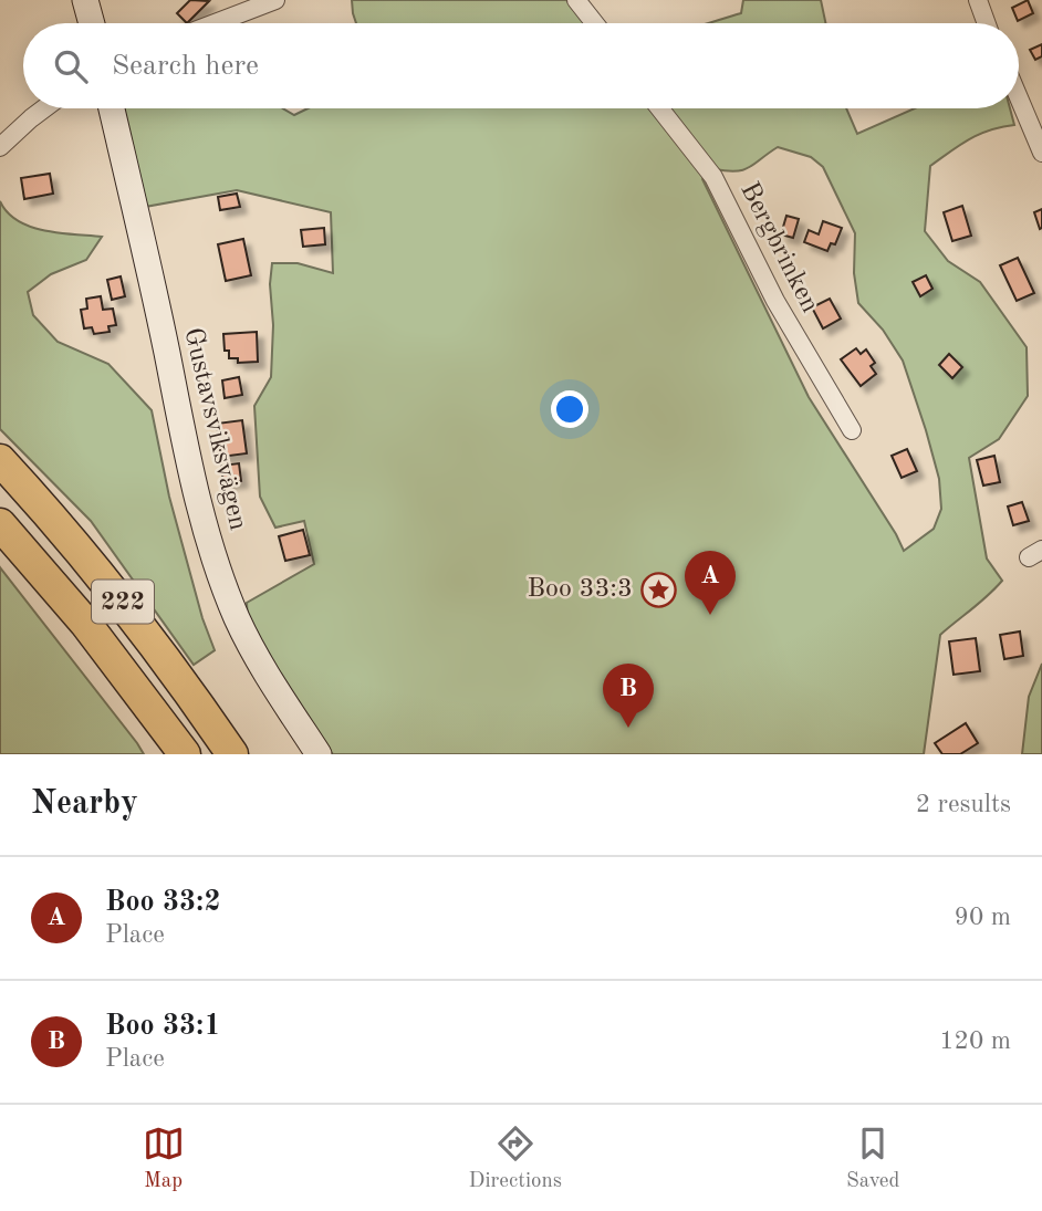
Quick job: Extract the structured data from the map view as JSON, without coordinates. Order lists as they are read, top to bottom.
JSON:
{
  "streets": {
    "highway": ["222"],
    "street": ["Bergbrinken", "Gustavsviksvägen"]
  },
  "places": {
    "place": ["Boo 33:3"]
  },
  "page": {
    "search": "Search here",
    "pins": ["A", "B"],
    "heading": ["Nearby", "2 results"],
    "list": [
      {
        "mark": "A",
        "name": "Boo 33:2",
        "note": "Place",
        "value": "90 m"
      },
      {
        "mark": "B",
        "name": "Boo 33:1",
        "note": "Place",
        "value": "120 m"
      }
    ],
    "nav": ["Map", "Directions", "Saved"]
  }
}
